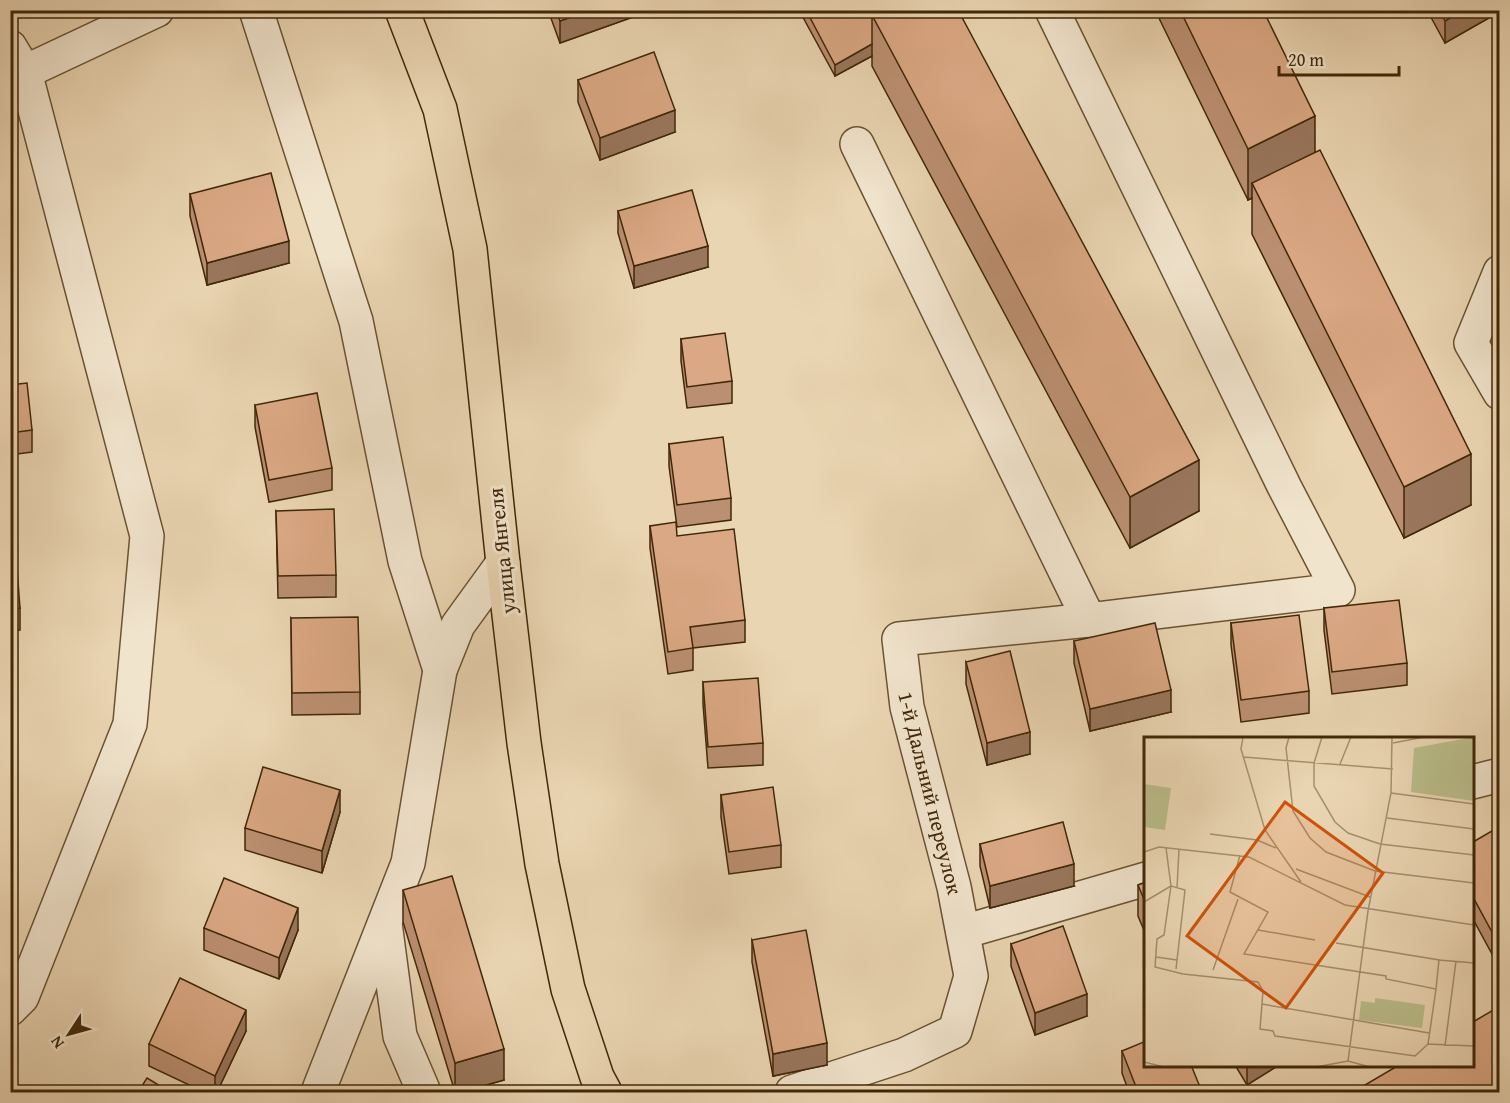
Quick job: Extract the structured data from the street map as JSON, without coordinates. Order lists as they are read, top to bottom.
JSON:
{
  "streets": {
    "main road": ["улица Янгеля"],
    "street": ["1-й Дальний переулок"]
  },
  "scale_bar": "20 m",
  "north": "bottom left"
}
